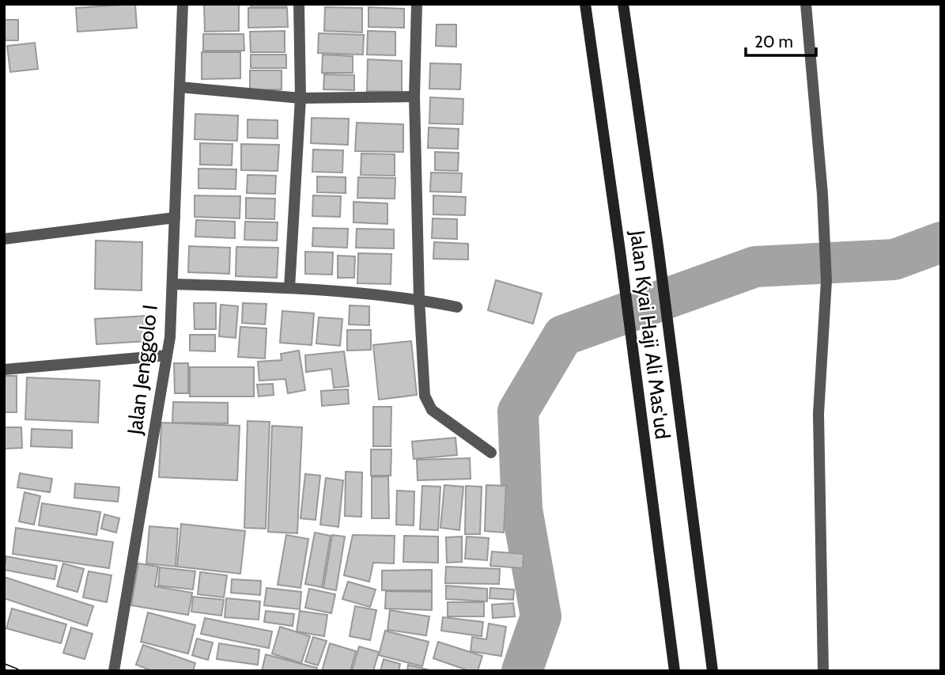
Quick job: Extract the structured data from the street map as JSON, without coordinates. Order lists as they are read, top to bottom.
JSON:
{
  "streets": {
    "street": ["Jalan Kyai Haji Ali Mas'ud", "Jalan Jenggolo I"]
  },
  "scale_bar": "20 m"
}
